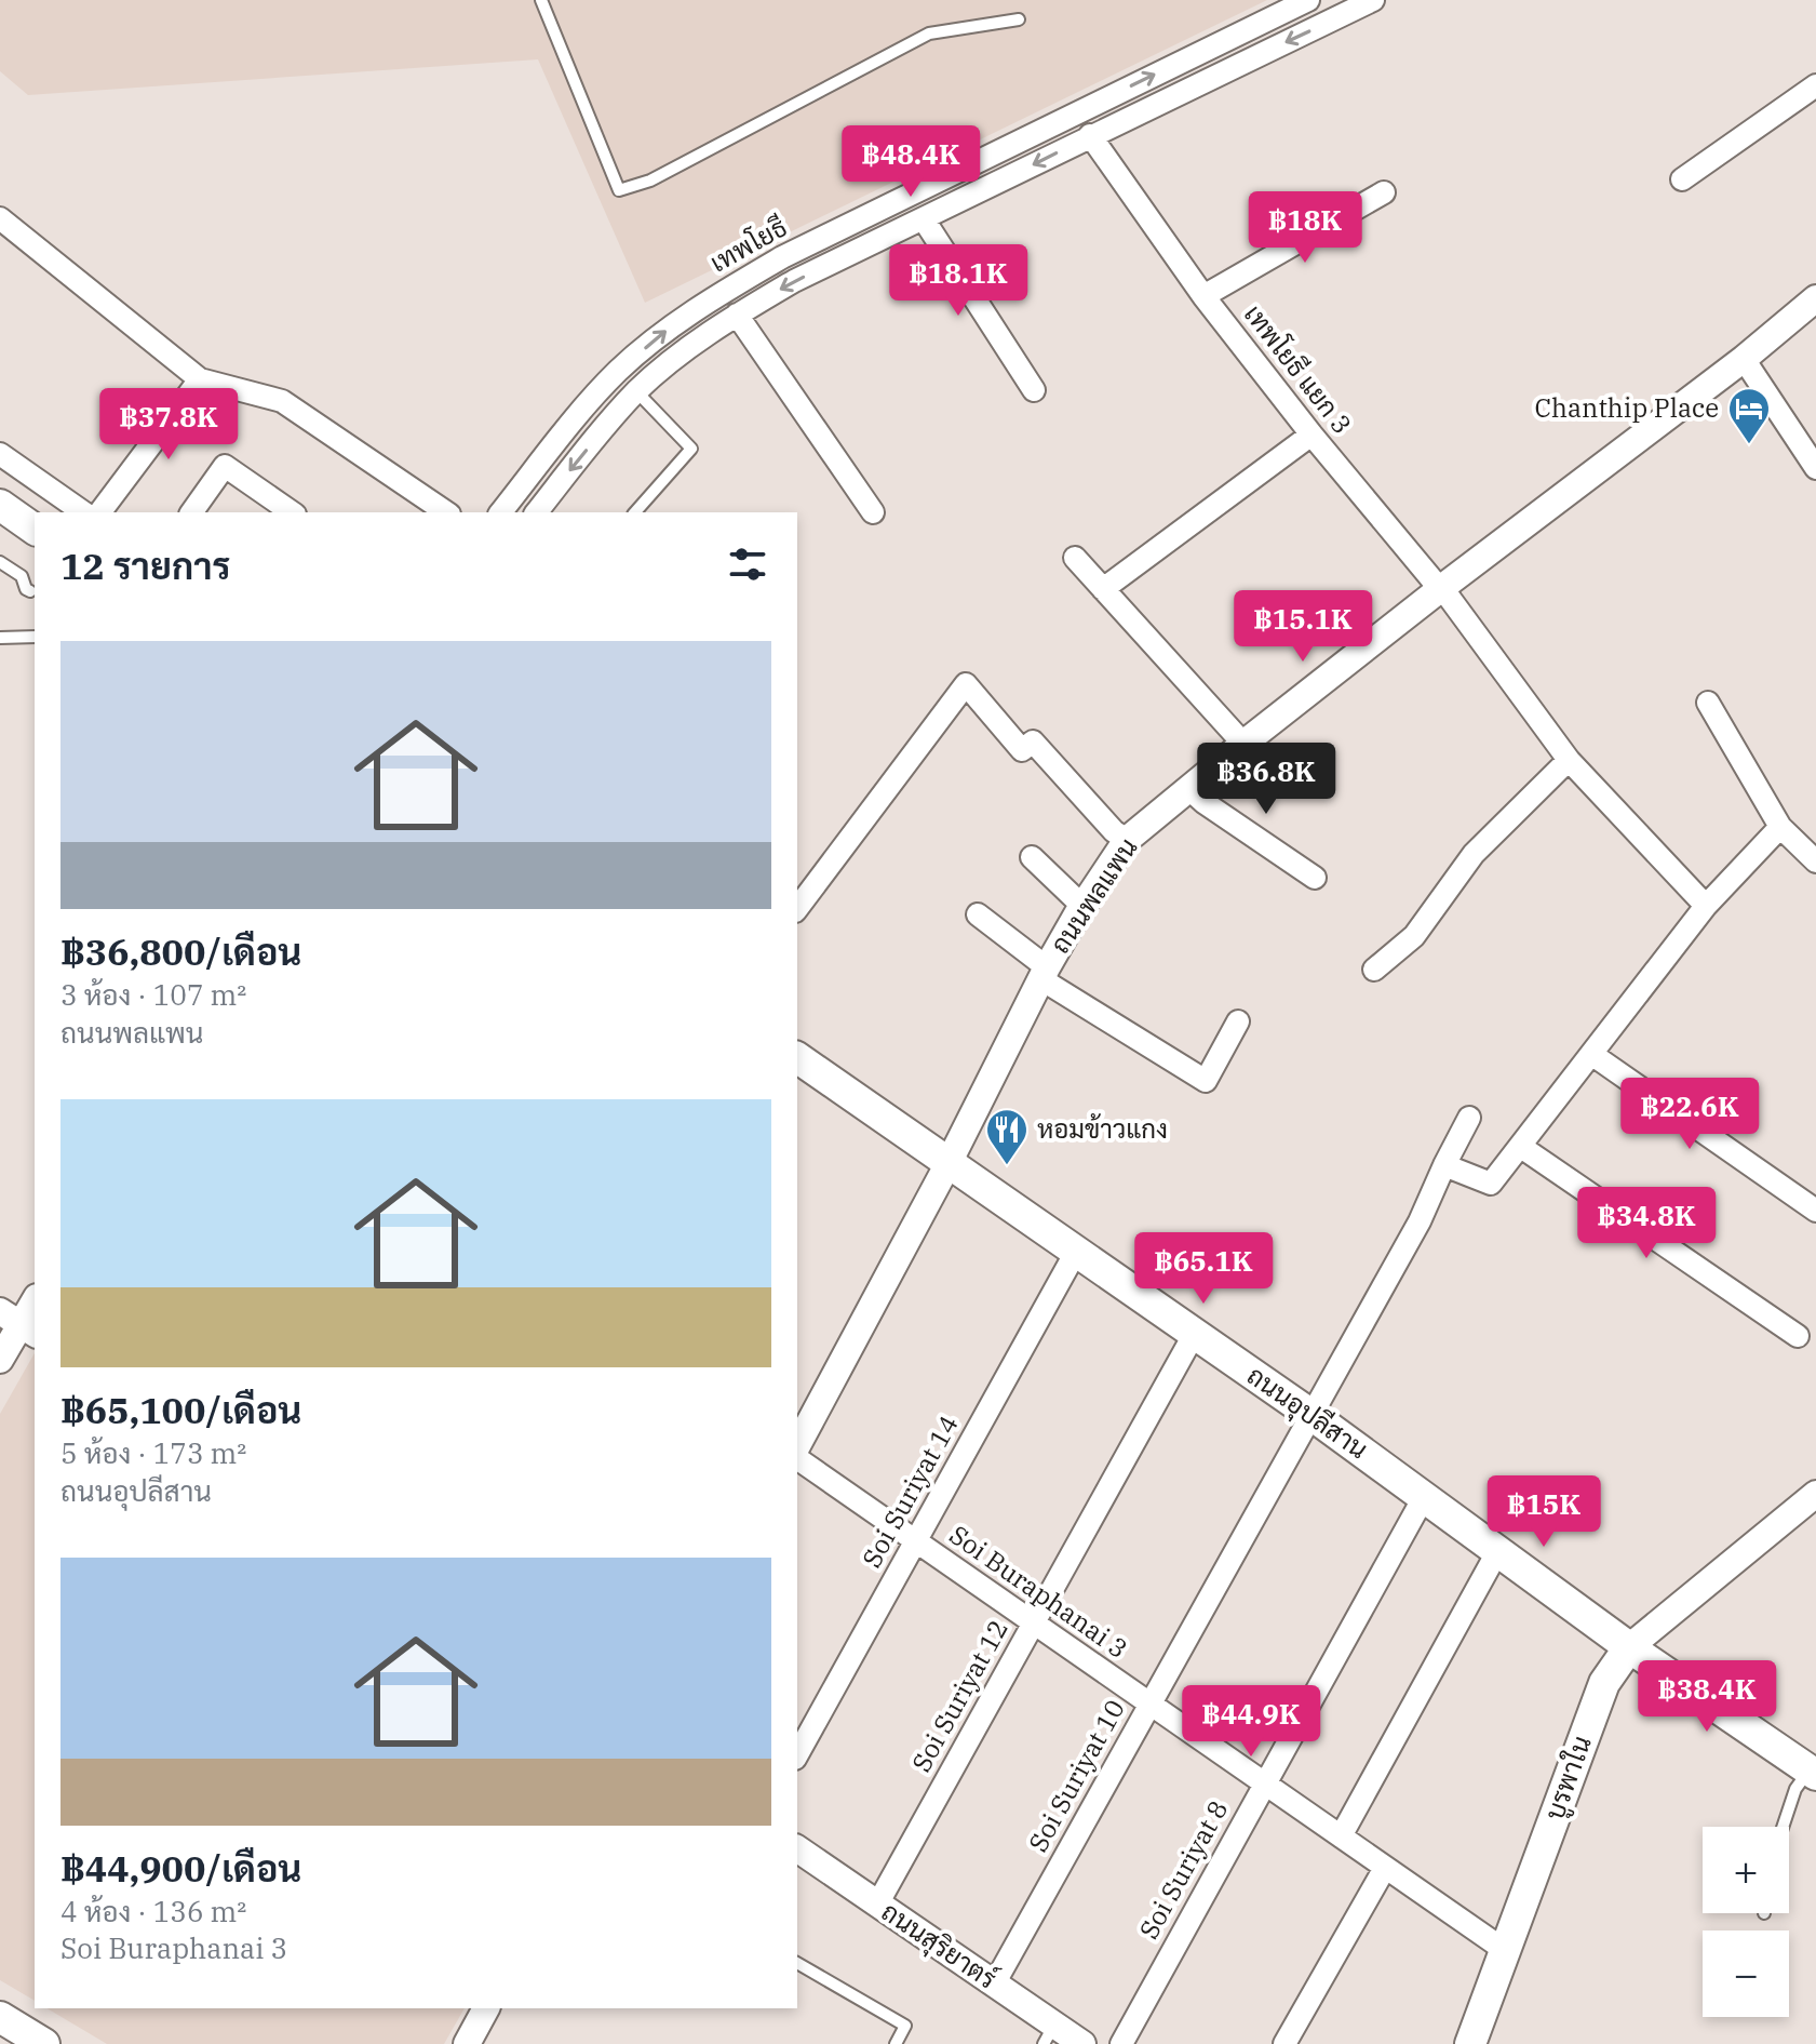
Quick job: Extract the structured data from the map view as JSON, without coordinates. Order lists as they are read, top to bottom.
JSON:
{
  "streets": {
    "main road": ["ถนนอุปลีสาน", "บูรพาใน"],
    "street": [
      "เทพโยธี",
      "เทพโยธี แยก 3",
      "ถนนพลแพน",
      "Soi Suriyat 14",
      "Soi Buraphanai 3",
      "Soi Suriyat 12",
      "Soi Suriyat 10",
      "Soi Suriyat 8",
      "ถนนสุริยาตร์"
    ]
  },
  "crossings": [
    ["เทพโยธี", "เทพโยธี แยก 3"],
    ["เทพโยธี แยก 3", "ถนนพลแพน"],
    ["ถนนพลแพน", "ถนนอุปลีสาน"],
    ["ถนนอุปลีสาน", "Soi Suriyat 14"],
    ["ถนนอุปลีสาน", "Soi Suriyat 12"],
    ["ถนนอุปลีสาน", "Soi Suriyat 10"],
    ["ถนนอุปลีสาน", "บูรพาใน"],
    ["ถนนอุปลีสาน", "Soi Suriyat 8"],
    ["Soi Suriyat 14", "Soi Buraphanai 3"],
    ["Soi Buraphanai 3", "Soi Suriyat 12"],
    ["Soi Buraphanai 3", "Soi Suriyat 10"],
    ["Soi Buraphanai 3", "บูรพาใน"],
    ["Soi Buraphanai 3", "Soi Suriyat 8"],
    ["Soi Suriyat 12", "ถนนสุริยาตร์"],
    ["Soi Suriyat 10", "ถนนสุริยาตร์"]
  ],
  "places": {
    "hotel": ["Chanthip Place"],
    "restaurant": ["หอมข้าวแกง"]
  },
  "page": {
    "price": [
      "฿48.4K",
      "฿18K",
      "฿18.1K",
      "฿37.8K",
      "฿15.1K",
      "฿36.8K",
      "฿22.6K",
      "฿34.8K",
      "฿65.1K",
      "฿15K",
      "฿38.4K",
      "฿44.9K"
    ],
    "heading": "12 รายการ",
    "list": [
      {
        "name": "฿36,800/เดือน",
        "note": "3 ห้อง · 107 m² · ถนนพลแพน"
      },
      {
        "name": "฿65,100/เดือน",
        "note": "5 ห้อง · 173 m² · ถนนอุปลีสาน"
      },
      {
        "name": "฿44,900/เดือน",
        "note": "4 ห้อง · 136 m² · Soi Buraphanai 3"
      }
    ],
    "map_buttons": ["+", "−"]
  }
}
